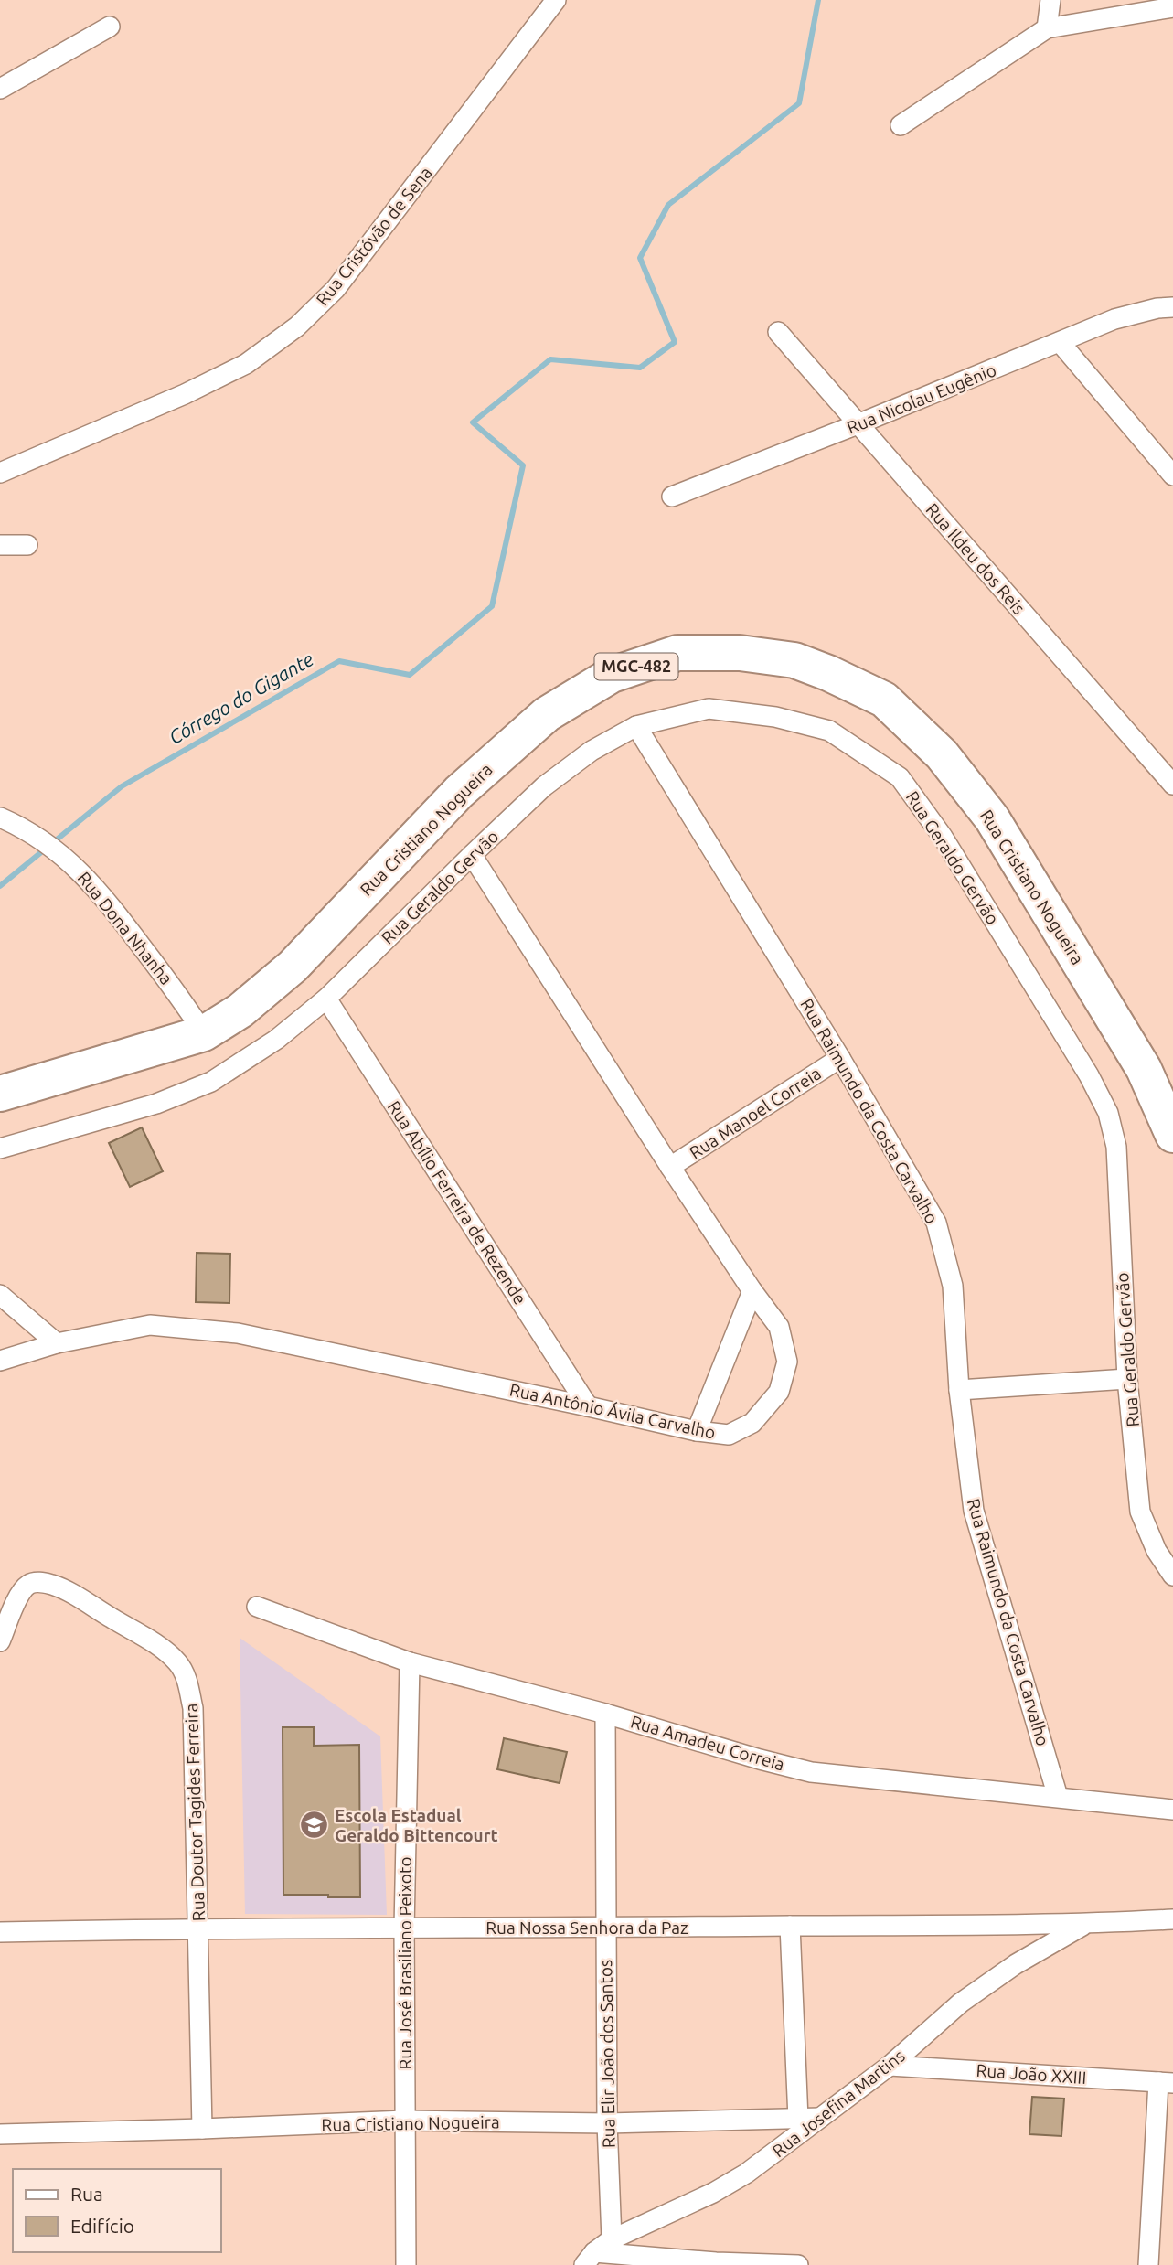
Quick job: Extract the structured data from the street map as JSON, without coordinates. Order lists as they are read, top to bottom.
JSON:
{
  "streets": {
    "highway": ["MGC-482", "Rua Cristiano Nogueira"],
    "street": [
      "Rua Cristóvão de Sena",
      "Rua Nicolau Eugênio",
      "Rua Ildeu dos Reis",
      "Rua Geraldo Gervão",
      "Rua Dona Nhanha",
      "Rua Raimundo da Costa Carvalho",
      "Rua Manoel Correia",
      "Rua Abílio Ferreira de Rezende",
      "Rua Antônio Ávila Carvalho",
      "Rua Amadeu Correia",
      "Rua Doutor Tagides Ferreira",
      "Rua Nossa Senhora da Paz",
      "Rua José Brasiliano Peixoto",
      "Rua Elir João dos Santos",
      "Rua João XXIII",
      "Rua Josefina Martins"
    ]
  },
  "crossings": [
    ["Rua Nicolau Eugênio", "Rua Ildeu dos Reis"],
    ["Rua Cristiano Nogueira", "Rua Dona Nhanha"],
    ["Rua Cristiano Nogueira", "Rua Doutor Tagides Ferreira"],
    ["Rua Cristiano Nogueira", "Rua José Brasiliano Peixoto"],
    ["Rua Cristiano Nogueira", "Rua Elir João dos Santos"],
    ["Rua Cristiano Nogueira", "Rua Josefina Martins"],
    ["Rua Geraldo Gervão", "Rua Raimundo da Costa Carvalho"],
    ["Rua Geraldo Gervão", "Rua Abílio Ferreira de Rezende"],
    ["Rua Geraldo Gervão", "Rua Antônio Ávila Carvalho"],
    ["Rua Raimundo da Costa Carvalho", "Rua Manoel Correia"],
    ["Rua Raimundo da Costa Carvalho", "Rua Amadeu Correia"],
    ["Rua Manoel Correia", "Rua Antônio Ávila Carvalho"],
    ["Rua Abílio Ferreira de Rezende", "Rua Antônio Ávila Carvalho"],
    ["Rua Amadeu Correia", "Rua José Brasiliano Peixoto"],
    ["Rua Amadeu Correia", "Rua Elir João dos Santos"],
    ["Rua Doutor Tagides Ferreira", "Rua Nossa Senhora da Paz"],
    ["Rua Nossa Senhora da Paz", "Rua José Brasiliano Peixoto"],
    ["Rua Nossa Senhora da Paz", "Rua Elir João dos Santos"],
    ["Rua Nossa Senhora da Paz", "Rua Josefina Martins"],
    ["Rua Elir João dos Santos", "Rua Josefina Martins"],
    ["Rua João XXIII", "Rua Josefina Martins"]
  ],
  "water": ["Córrego do Gigante"],
  "places": {
    "school or university": ["Escola Estadual Geraldo Bittencourt"]
  },
  "legend": ["Rua", "Edifício"]
}
